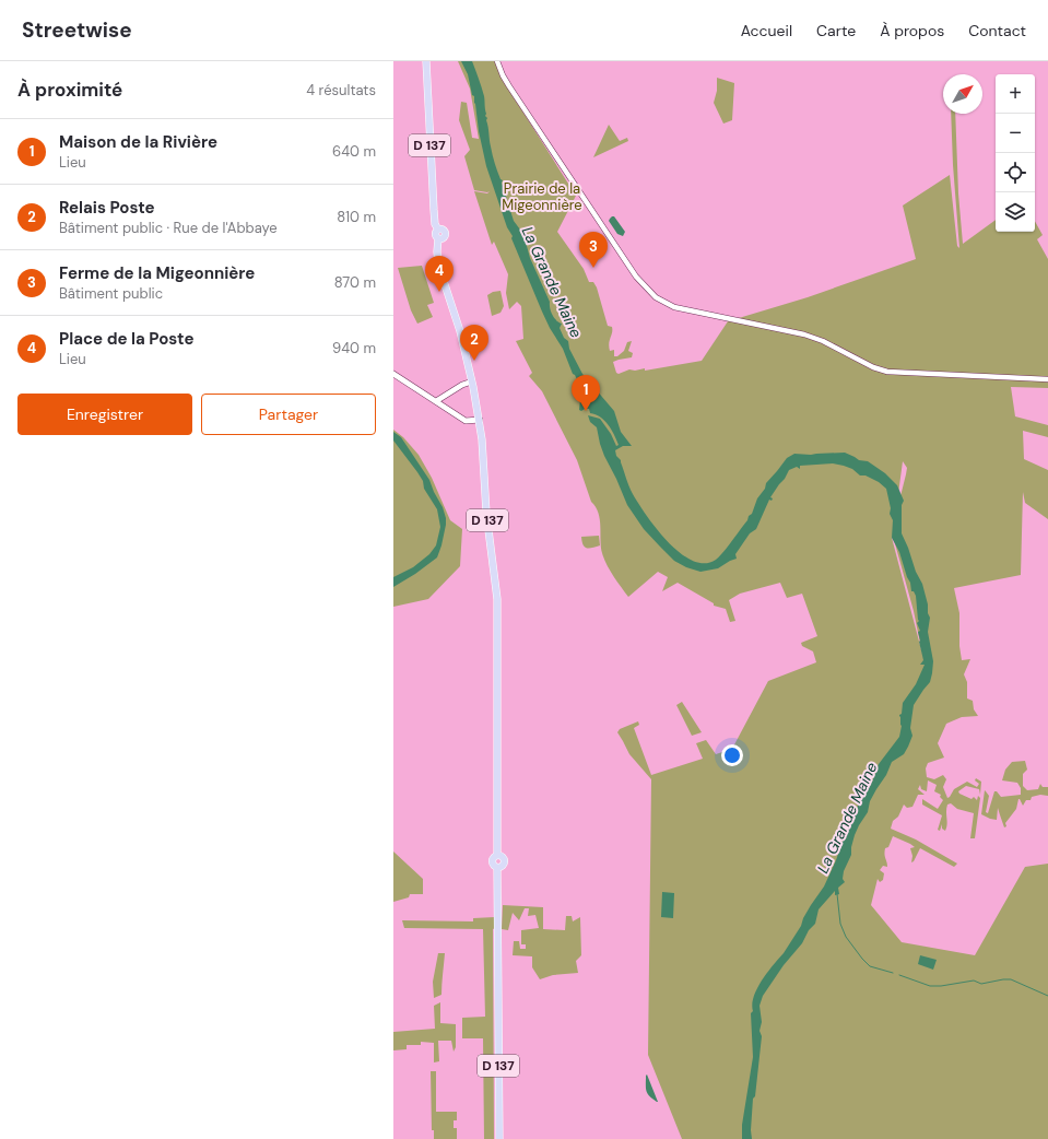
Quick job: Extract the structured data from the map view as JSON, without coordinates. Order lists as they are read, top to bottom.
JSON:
{
  "streets": {
    "main road": ["D 137"]
  },
  "water": ["La Grande Maine"],
  "parks": ["Prairie de la Migeonnière"],
  "north": "top right",
  "page": {
    "header": "Streetwise",
    "nav": [
      "Accueil",
      "Carte",
      "À propos",
      "Contact"
    ],
    "heading": ["À proximité", "4 résultats"],
    "map_buttons": ["+", "−"],
    "list": [
      {
        "mark": "1",
        "name": "Maison de la Rivière",
        "note": "Lieu",
        "value": "640 m"
      },
      {
        "mark": "2",
        "name": "Relais Poste",
        "note": "Bâtiment public · Rue de l'Abbaye",
        "value": "810 m"
      },
      {
        "mark": "3",
        "name": "Ferme de la Migeonnière",
        "note": "Bâtiment public",
        "value": "870 m"
      },
      {
        "mark": "4",
        "name": "Place de la Poste",
        "note": "Lieu",
        "value": "940 m"
      }
    ],
    "pins": [
      "3",
      "4",
      "2",
      "1"
    ],
    "buttons": ["Enregistrer", "Partager"]
  }
}
